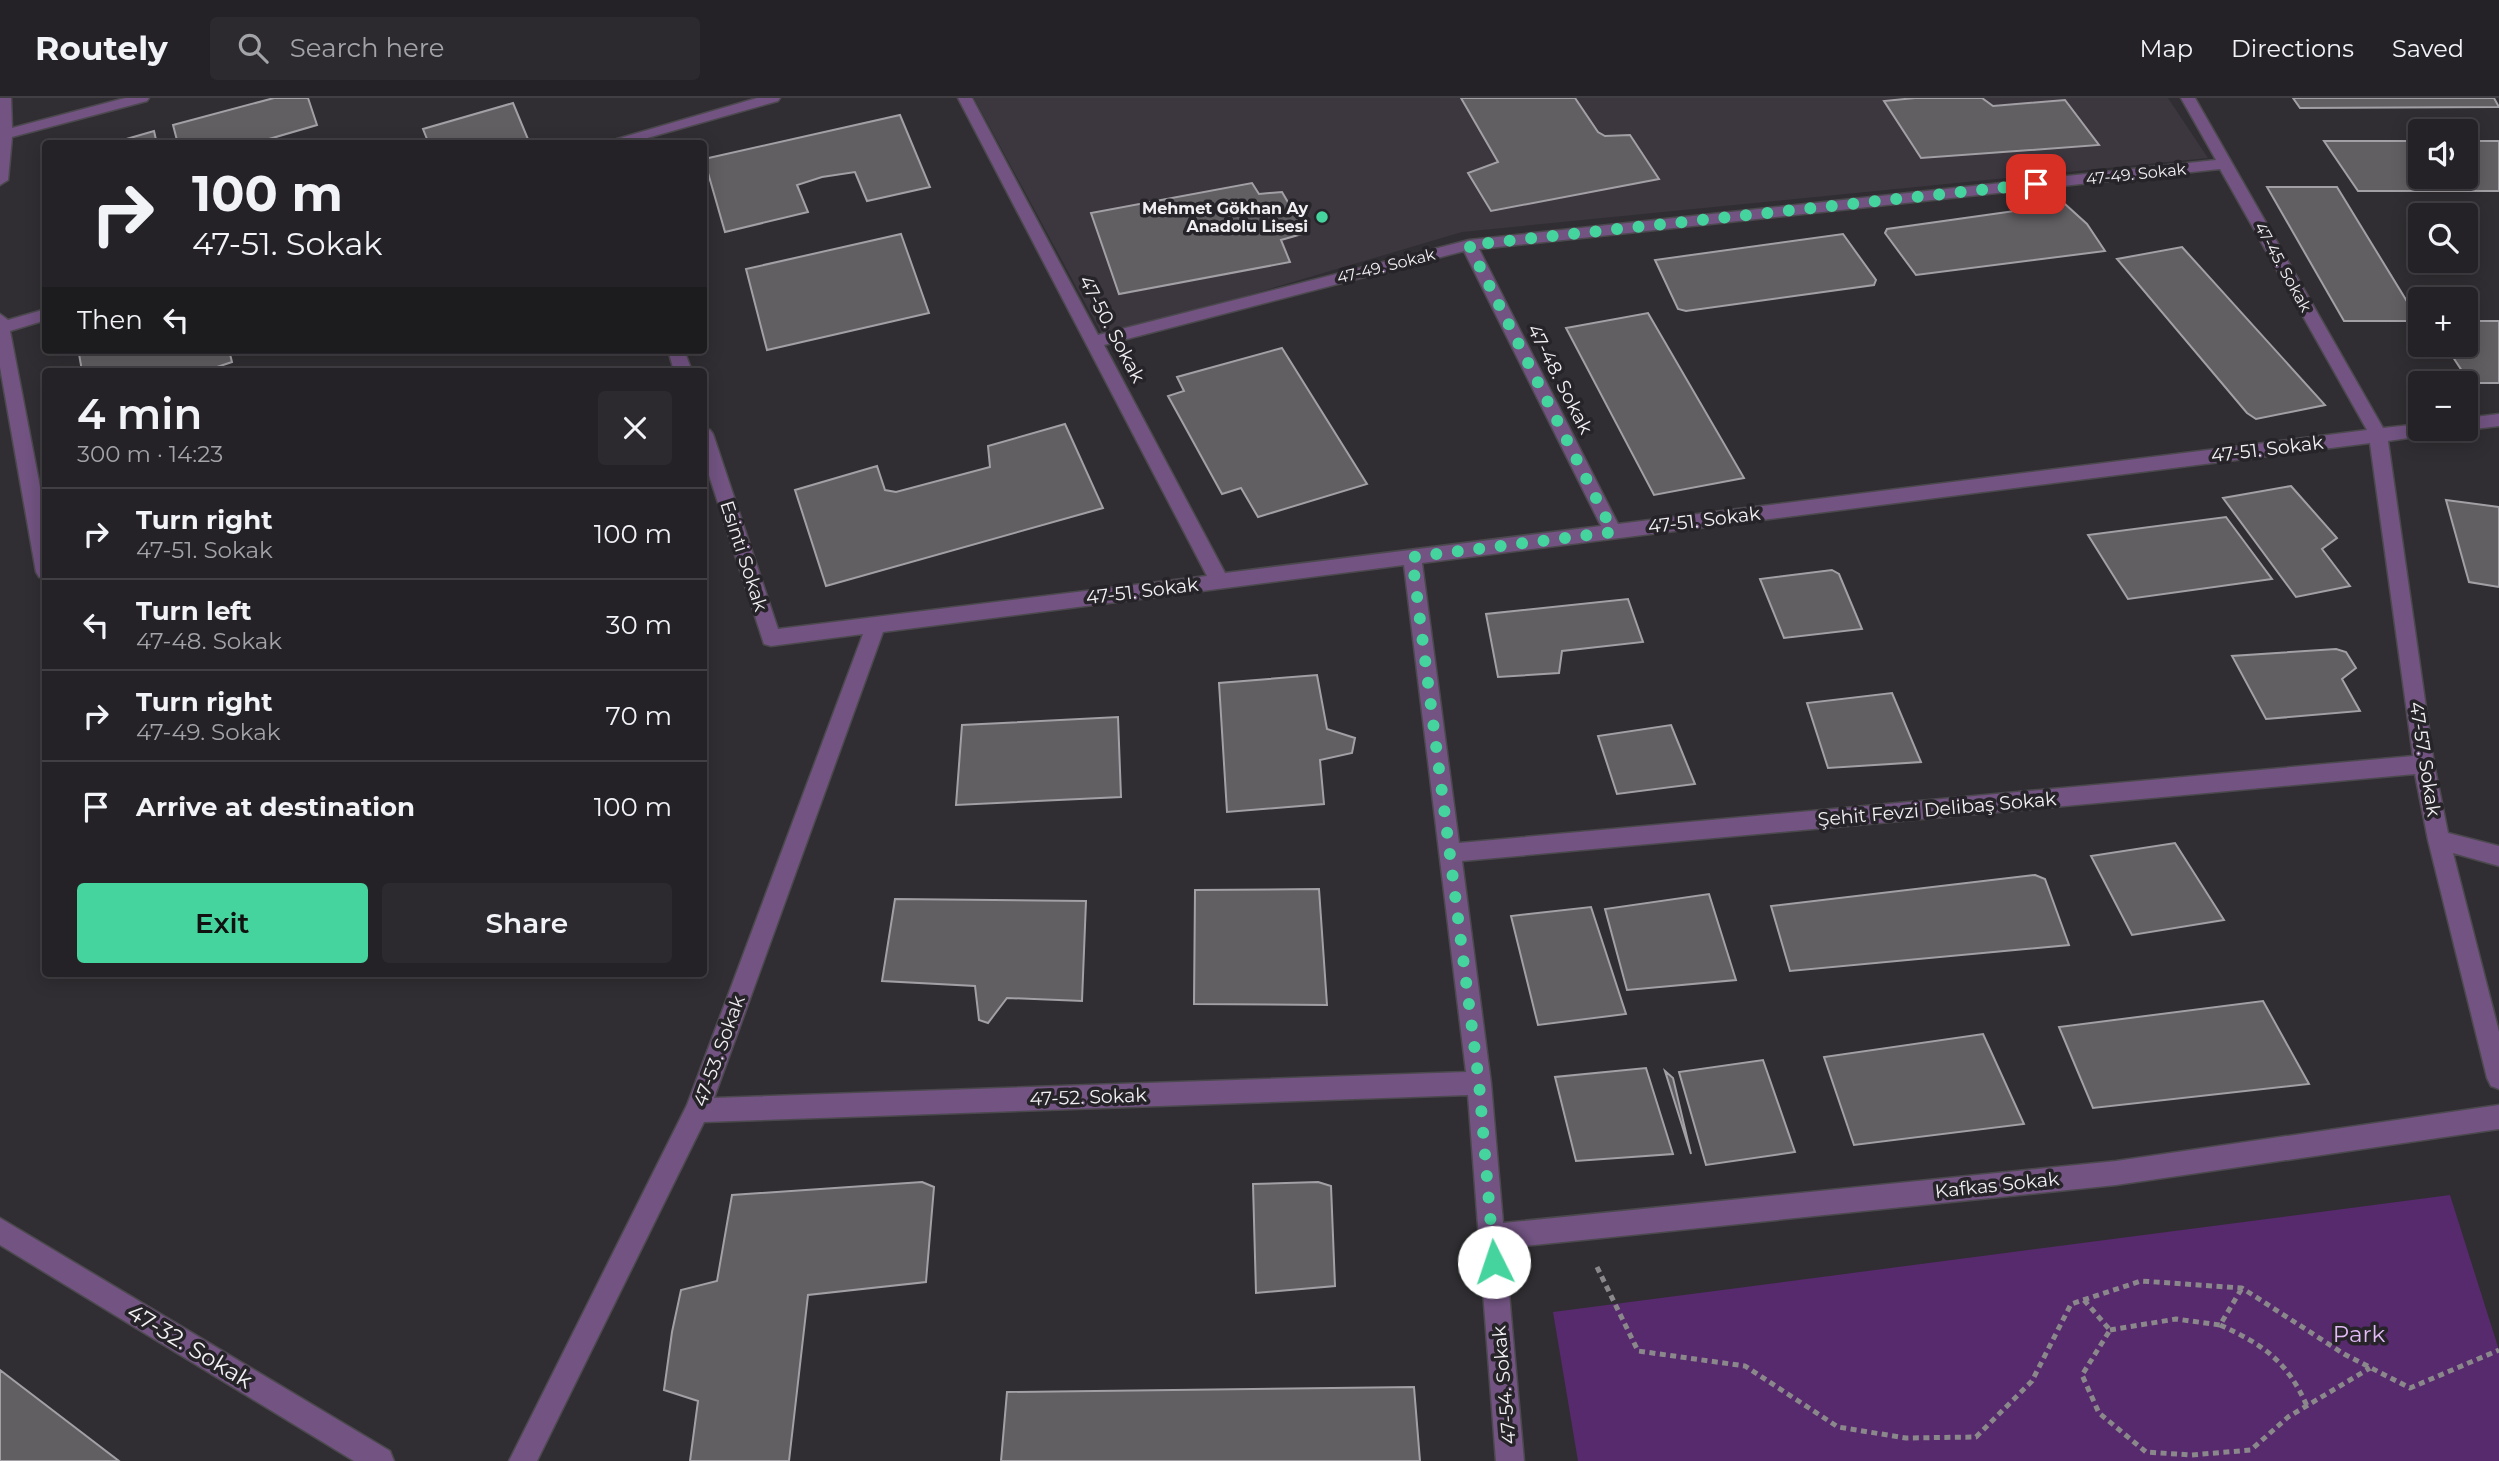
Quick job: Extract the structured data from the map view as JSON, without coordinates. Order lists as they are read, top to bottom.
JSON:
{
  "streets": {
    "street": [
      "47-49. Sokak",
      "47-45. Sokak",
      "47-50. Sokak",
      "47-48. Sokak",
      "47-51. Sokak",
      "Esinti Sokak",
      "47-57. Sokak",
      "Şehit Fevzi Delibaş Sokak",
      "47-53. Sokak",
      "47-52. Sokak",
      "Kafkas Sokak",
      "47-32. Sokak",
      "47-54. Sokak"
    ]
  },
  "crossings": [
    ["47-49. Sokak", "47-45. Sokak"],
    ["47-49. Sokak", "47-50. Sokak"],
    ["47-49. Sokak", "47-48. Sokak"],
    ["47-45. Sokak", "47-51. Sokak"],
    ["47-45. Sokak", "47-57. Sokak"],
    ["47-50. Sokak", "47-51. Sokak"],
    ["47-48. Sokak", "47-51. Sokak"],
    ["47-51. Sokak", "Esinti Sokak"],
    ["47-51. Sokak", "47-57. Sokak"],
    ["47-51. Sokak", "47-53. Sokak"],
    ["47-51. Sokak", "47-54. Sokak"],
    ["47-57. Sokak", "Şehit Fevzi Delibaş Sokak"],
    ["Şehit Fevzi Delibaş Sokak", "47-54. Sokak"],
    ["47-53. Sokak", "47-52. Sokak"],
    ["47-52. Sokak", "47-54. Sokak"],
    ["Kafkas Sokak", "47-54. Sokak"]
  ],
  "parks": ["Park"],
  "places": ["Mehmet Gökhan Ay Anadolu Lisesi"],
  "page": {
    "header": "Routely",
    "search": "Search here",
    "nav": ["Map", "Directions", "Saved"],
    "map_buttons": ["+", "−"],
    "turn": ["100 m", "47-51. Sokak"],
    "then": "Then",
    "heading": ["4 min", "300 m · 14:23"],
    "list": [
      {
        "name": "Turn right",
        "note": "47-51. Sokak",
        "value": "100 m"
      },
      {
        "name": "Turn left",
        "note": "47-48. Sokak",
        "value": "30 m"
      },
      {
        "name": "Turn right",
        "note": "47-49. Sokak",
        "value": "70 m"
      },
      {
        "name": "Arrive at destination",
        "value": "100 m"
      }
    ],
    "buttons": ["Exit", "Share"]
  }
}
